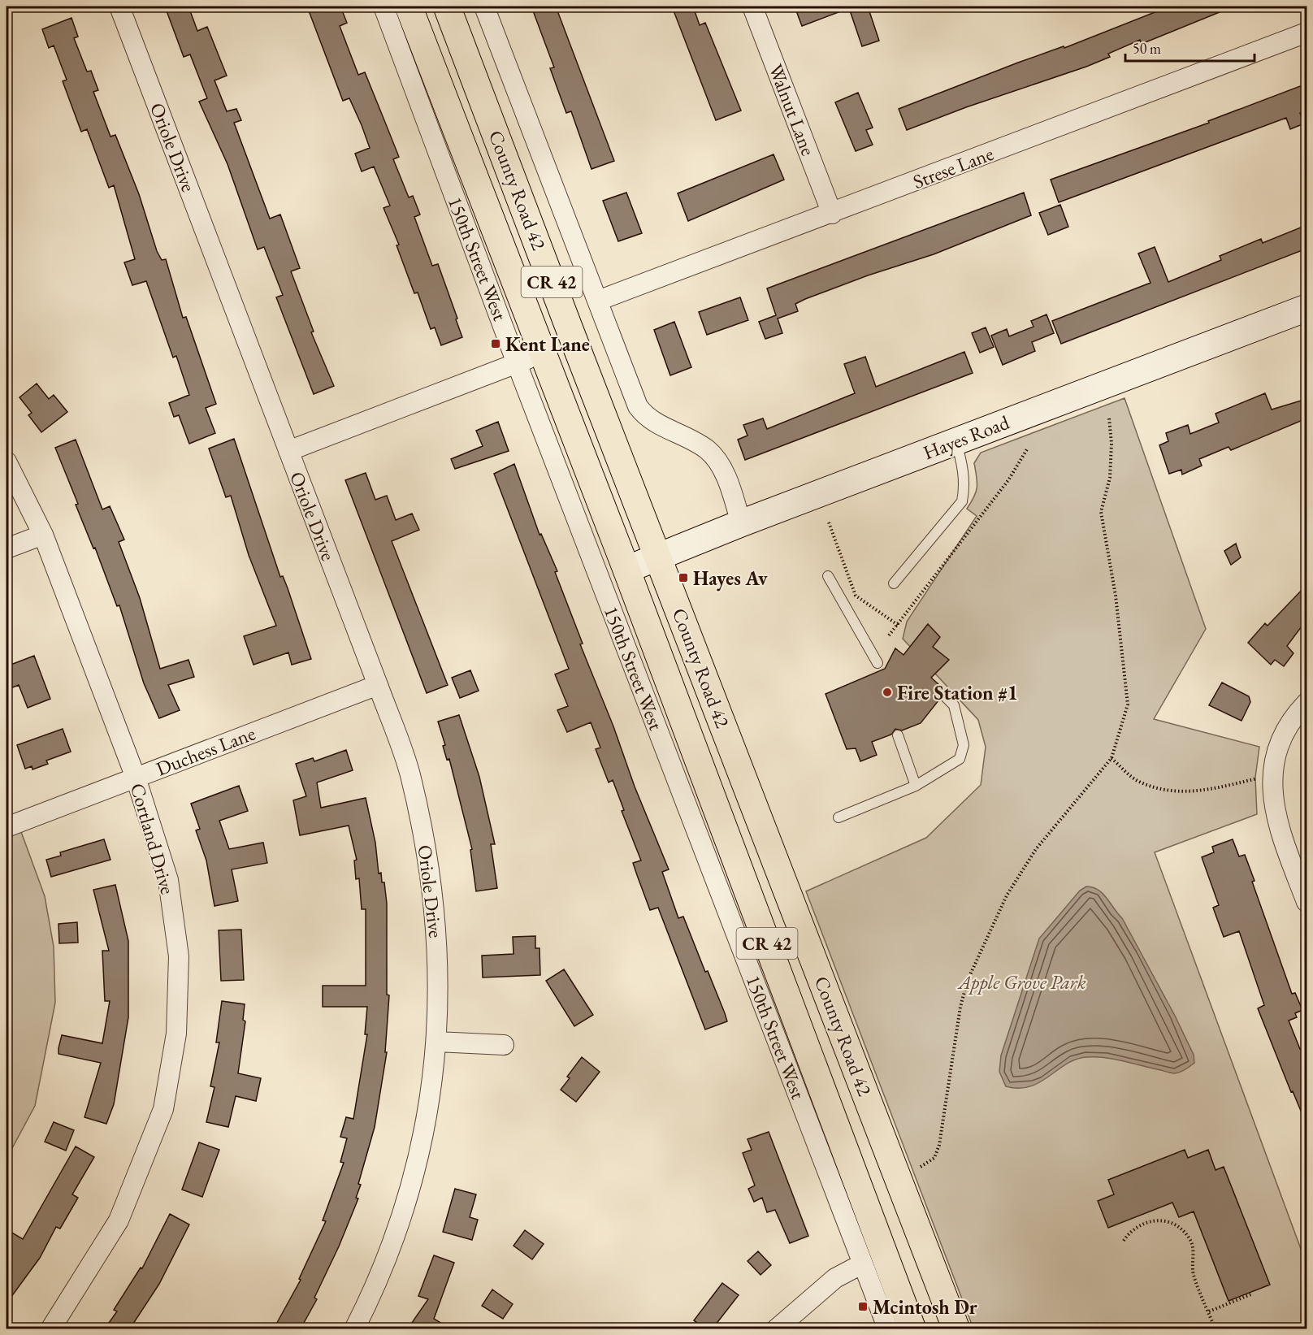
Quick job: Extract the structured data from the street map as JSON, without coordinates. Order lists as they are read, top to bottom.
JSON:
{
  "streets": {
    "highway": ["County Road 42", "CR 42"],
    "street": [
      "Walnut Lane",
      "Oriole Drive",
      "Strese Lane",
      "150th Street West",
      "Hayes Road",
      "Duchess Lane",
      "Cortland Drive"
    ]
  },
  "crossings": [
    ["Walnut Lane", "Strese Lane"],
    ["Oriole Drive", "Duchess Lane"],
    ["County Road 42", "Hayes Road"],
    ["Duchess Lane", "Cortland Drive"]
  ],
  "parks": ["Apple Grove Park"],
  "places": {
    "transit": ["Kent Lane", "Hayes Av", "Mcintosh Dr"],
    "other": ["Fire Station #1"]
  },
  "scale_bar": "50 m"
}
